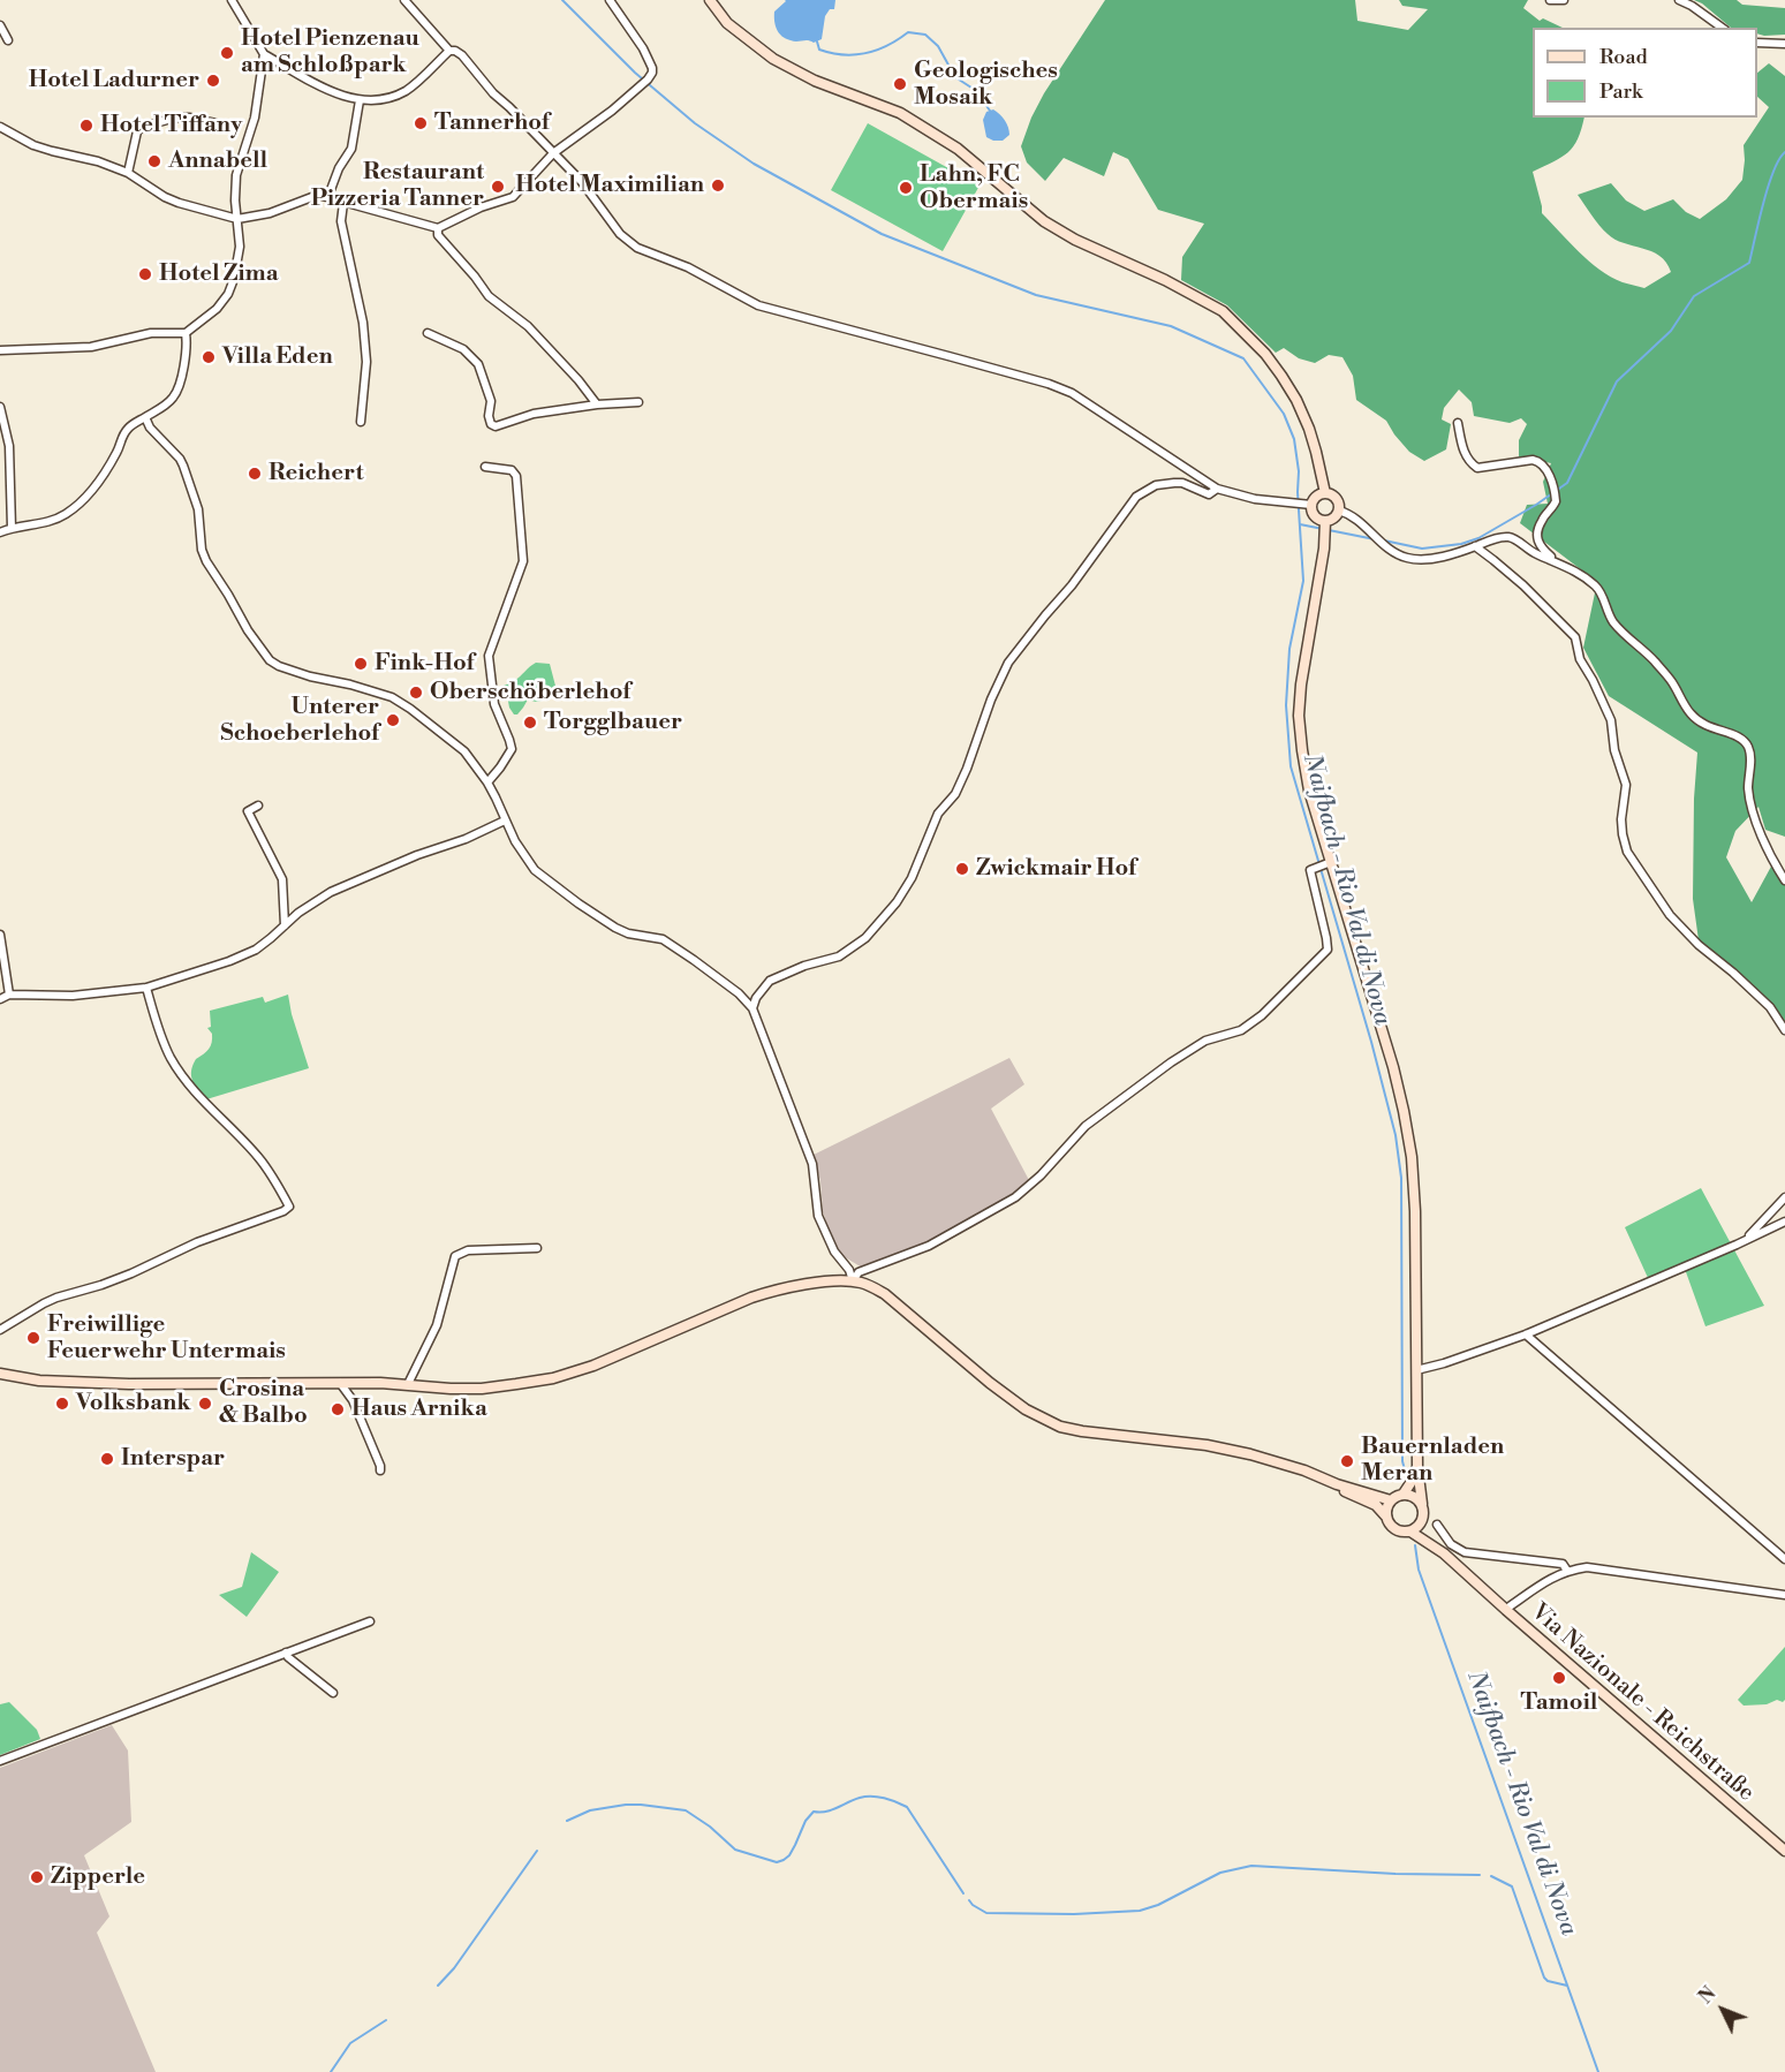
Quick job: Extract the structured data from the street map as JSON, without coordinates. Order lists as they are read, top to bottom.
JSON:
{
  "streets": {
    "main road": ["Via Nazionale - Reichstraße"]
  },
  "water": ["Naifbach - Rio Val di Nova"],
  "places": [
    "Hotel Pienzenau am Schloßpark",
    "Hotel Ladurner",
    "Geologisches Mosaik",
    "Tannerhof",
    "Hotel Tiffany",
    "Annabell",
    "Hotel Maximilian",
    "Restaurant Pizzeria Tanner",
    "Lahn, FC Obermais",
    "Hotel Zima",
    "Villa Eden",
    "Reichert",
    "Fink-Hof",
    "Oberschöberlehof",
    "Unterer Schoeberlehof",
    "Torgglbauer",
    "Zwickmair Hof",
    "Freiwillige Feuerwehr Untermais",
    "Volksbank",
    "Crosina & Balbo",
    "Haus Arnika",
    "Interspar",
    "Bauernladen Meran",
    "Tamoil",
    "Zipperle"
  ],
  "legend": ["Road", "Park"],
  "north": "top left"
}
